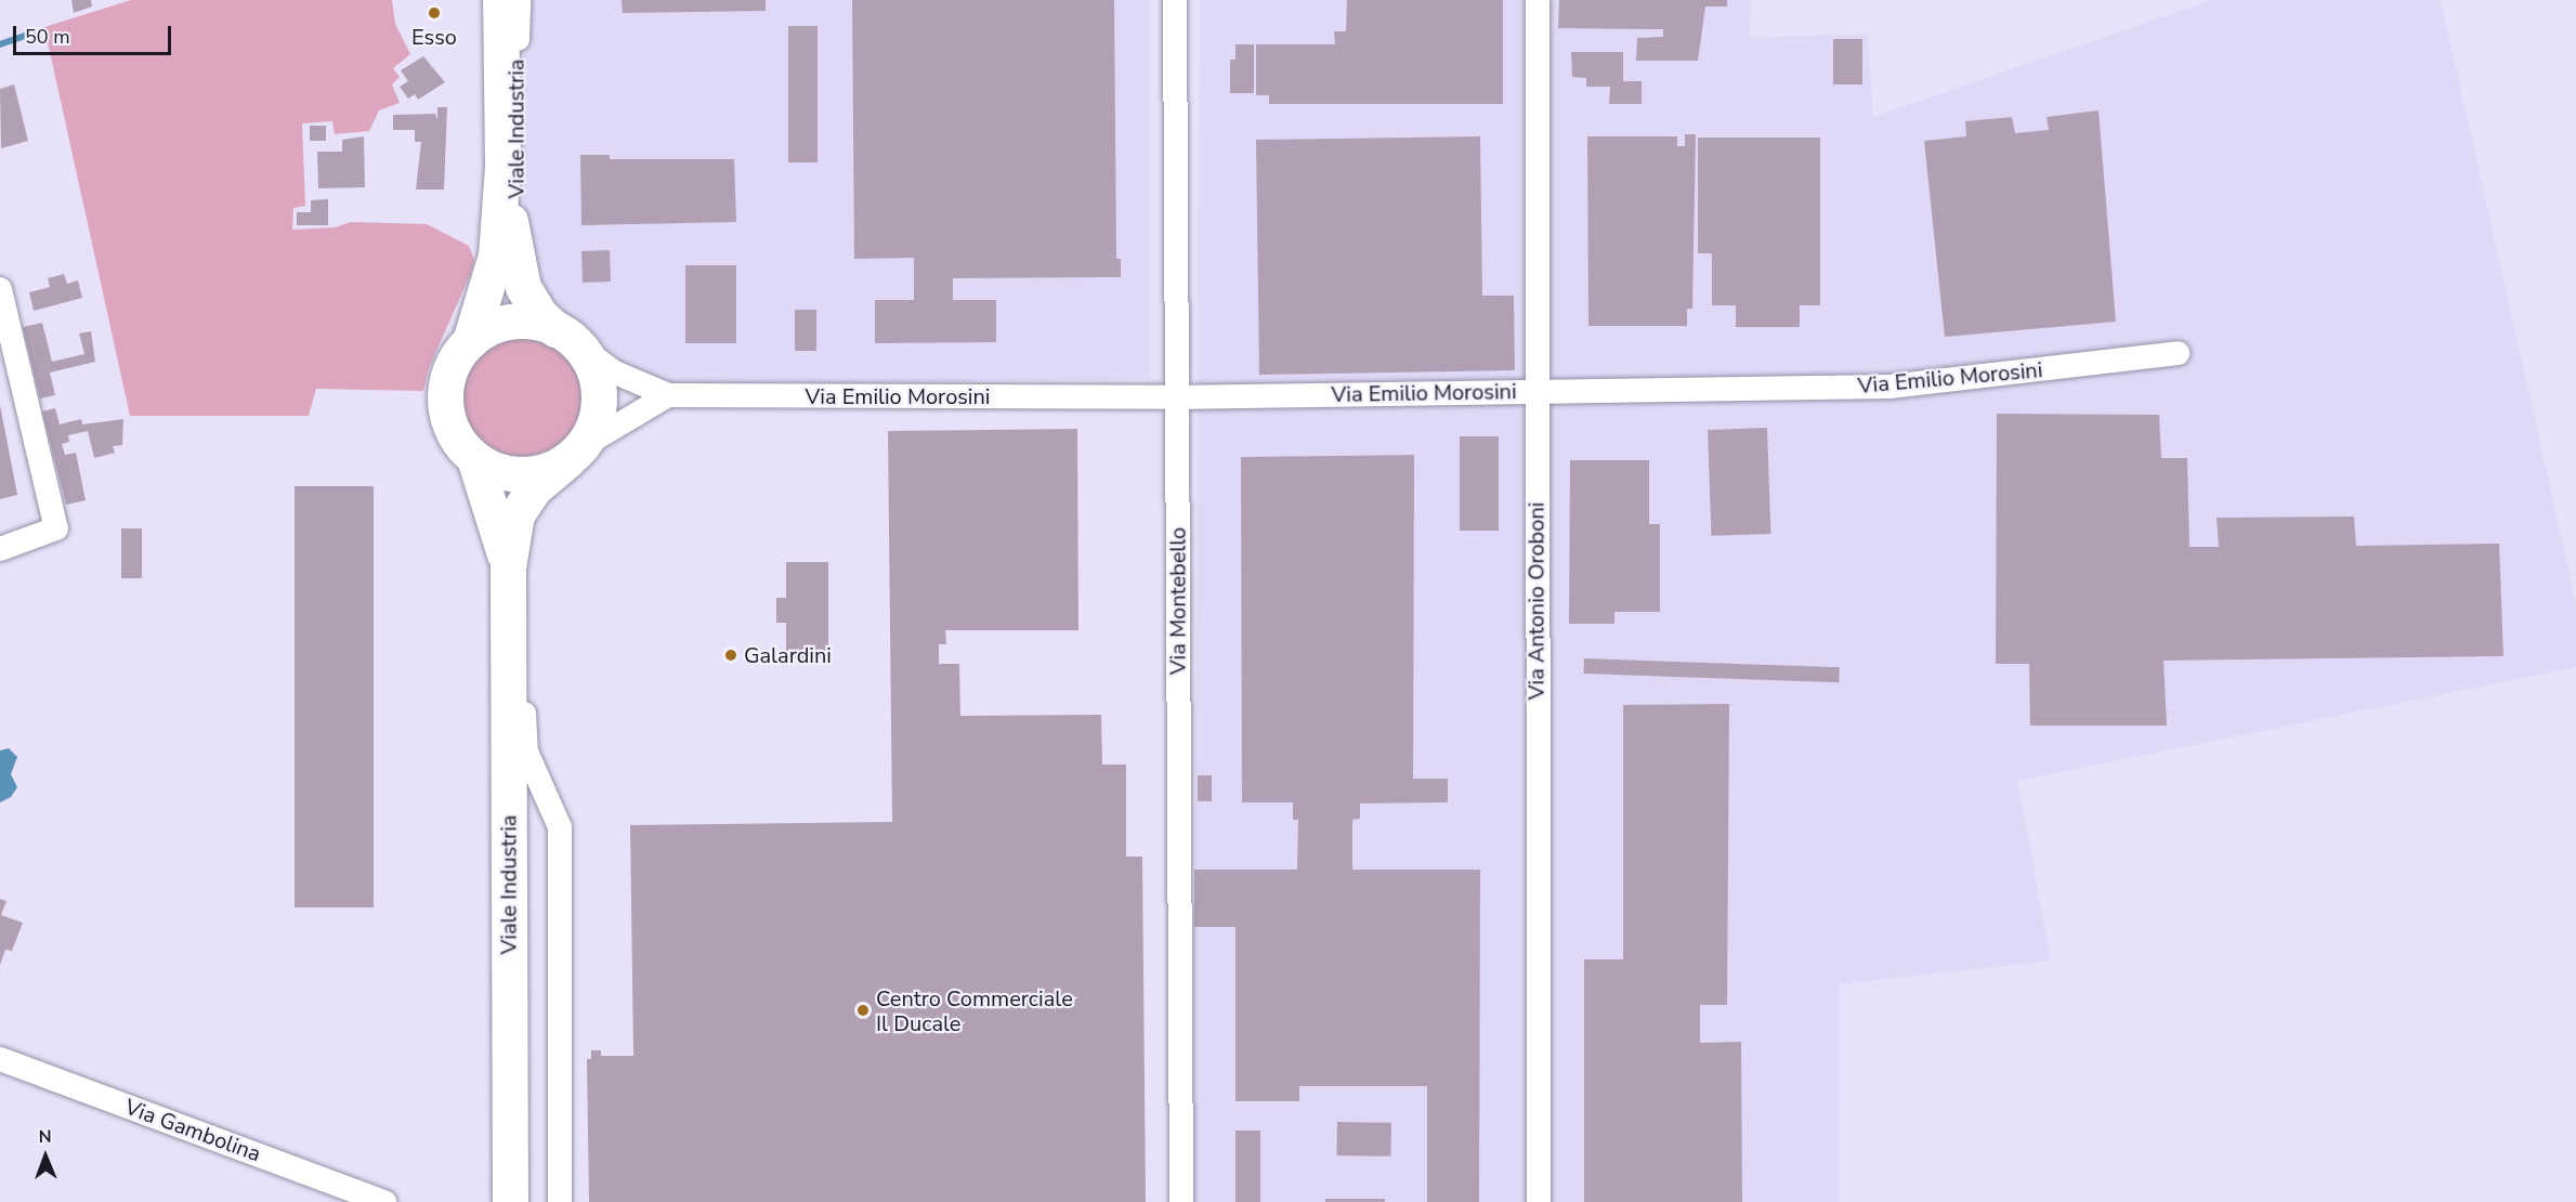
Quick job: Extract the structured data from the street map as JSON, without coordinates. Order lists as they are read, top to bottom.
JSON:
{
  "streets": {
    "main road": ["Viale Industria"],
    "street": [
      "Via Emilio Morosini",
      "Via Montebello",
      "Via Antonio Oroboni",
      "Via Gambolina"
    ]
  },
  "crossings": [
    ["Viale Industria", "Via Emilio Morosini"],
    ["Via Emilio Morosini", "Via Montebello"],
    ["Via Emilio Morosini", "Via Antonio Oroboni"]
  ],
  "places": ["Esso", "Galardini", "Centro Commerciale Il Ducale"],
  "scale_bar": "50 m",
  "north": "top"
}
